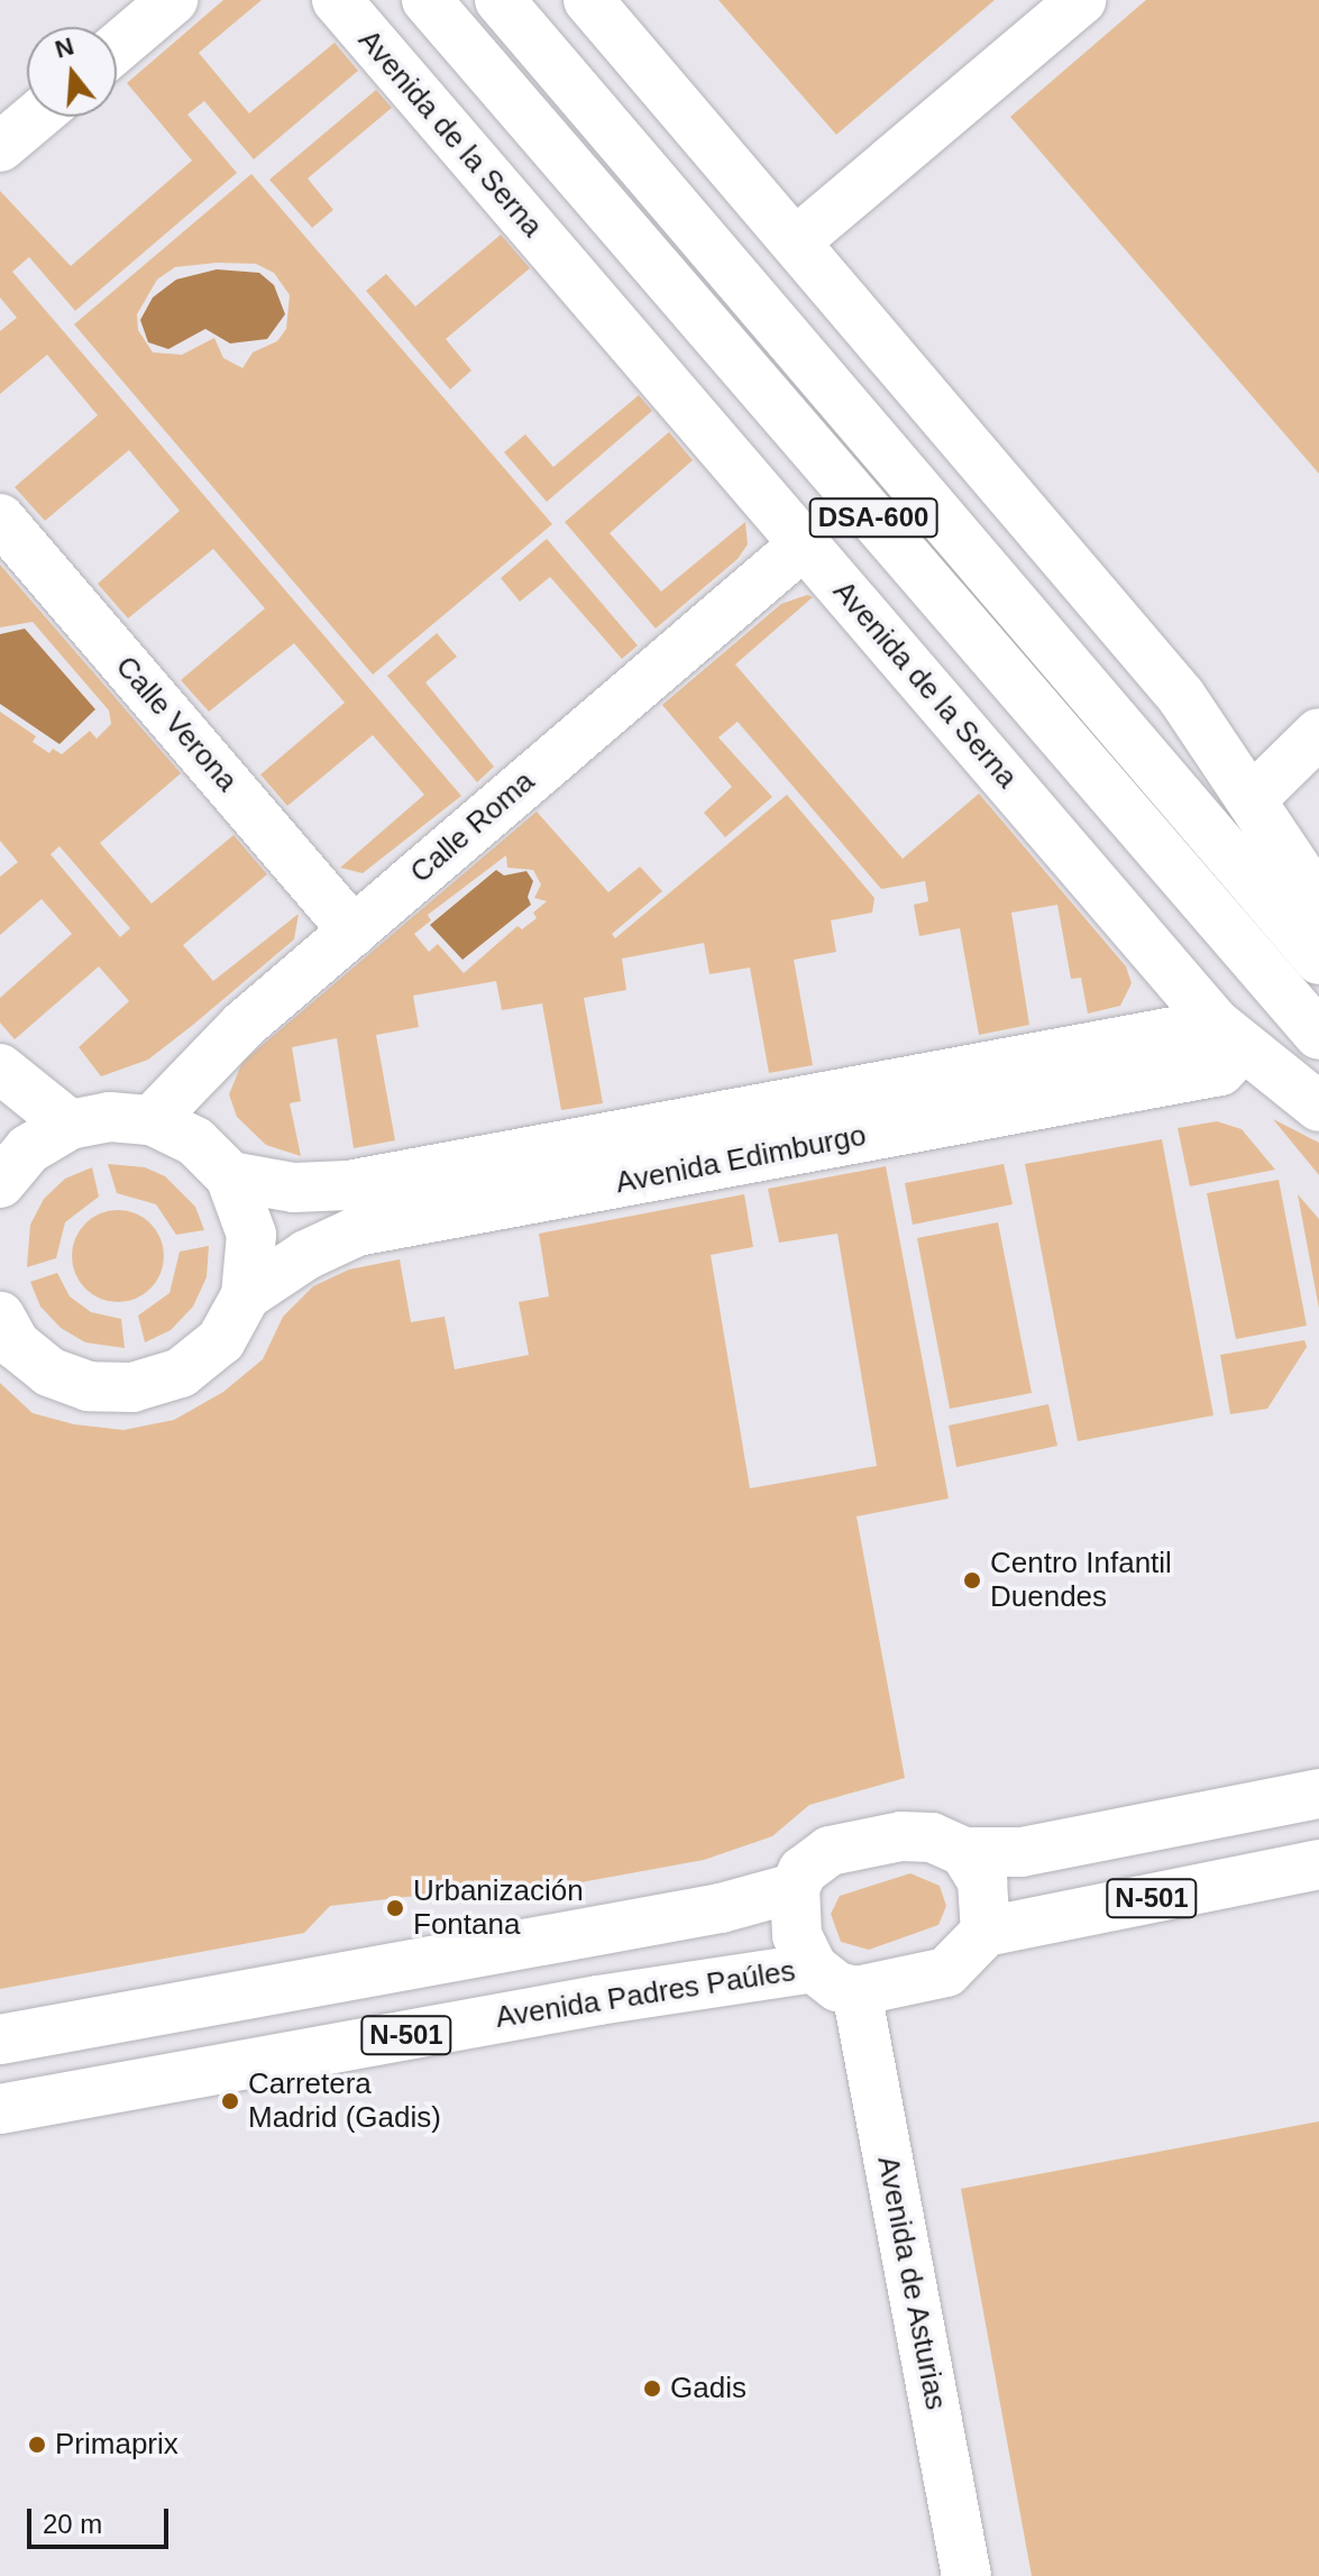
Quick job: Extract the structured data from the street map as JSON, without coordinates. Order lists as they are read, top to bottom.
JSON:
{
  "streets": {
    "main road": [
      "Avenida de la Serna",
      "DSA-600",
      "Calle Verona",
      "Calle Roma",
      "Avenida Edimburgo",
      "N-501",
      "Avenida Padres Paúles",
      "Avenida de Asturias"
    ]
  },
  "crossings": [
    ["Avenida de la Serna", "Calle Roma"],
    ["Avenida de la Serna", "Avenida Edimburgo"],
    ["Calle Verona", "Calle Roma"],
    ["N-501", "Avenida Padres Paúles"],
    ["N-501", "Avenida de Asturias"],
    ["Avenida Padres Paúles", "Avenida de Asturias"]
  ],
  "places": [
    "Centro Infantil Duendes",
    "Urbanización Fontana",
    "Carretera Madrid (Gadis)",
    "Gadis",
    "Primaprix"
  ],
  "scale_bar": "20 m",
  "north": "top"
}
